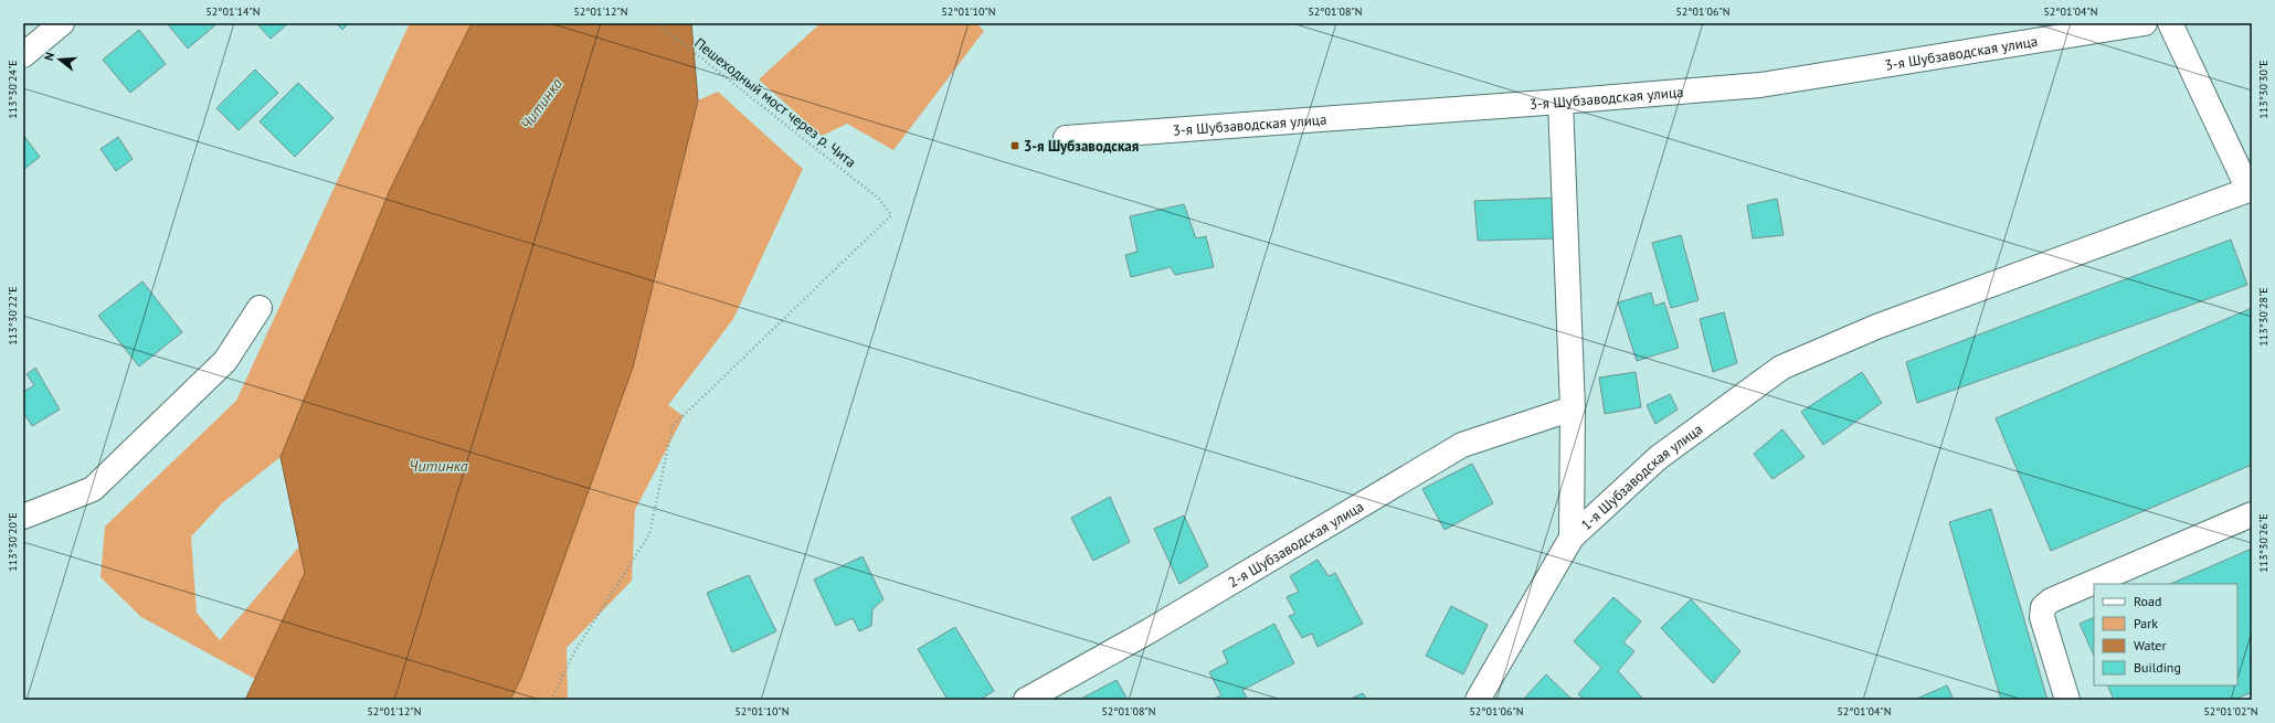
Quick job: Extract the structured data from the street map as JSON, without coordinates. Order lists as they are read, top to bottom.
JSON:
{
  "streets": {
    "street": ["3-я Шубзаводская улица", "1-я Шубзаводская улица", "2-я Шубзаводская улица"],
    "path": ["Пешеходный мост через р. Чита"]
  },
  "water": ["Читинка"],
  "places": {
    "transit": ["3-я Шубзаводская"]
  },
  "legend": [
    "Road",
    "Park",
    "Water",
    "Building"
  ],
  "north": "left",
  "coordinates": [
    "52°01'14\"N",
    "52°01'12\"N",
    "52°01'10\"N",
    "52°01'08\"N",
    "52°01'06\"N",
    "52°01'04\"N",
    "113°30'24\"E",
    "113°30'30\"E",
    "113°30'22\"E",
    "113°30'28\"E",
    "113°30'20\"E",
    "113°30'26\"E",
    "52°01'02\"N"
  ]
}
